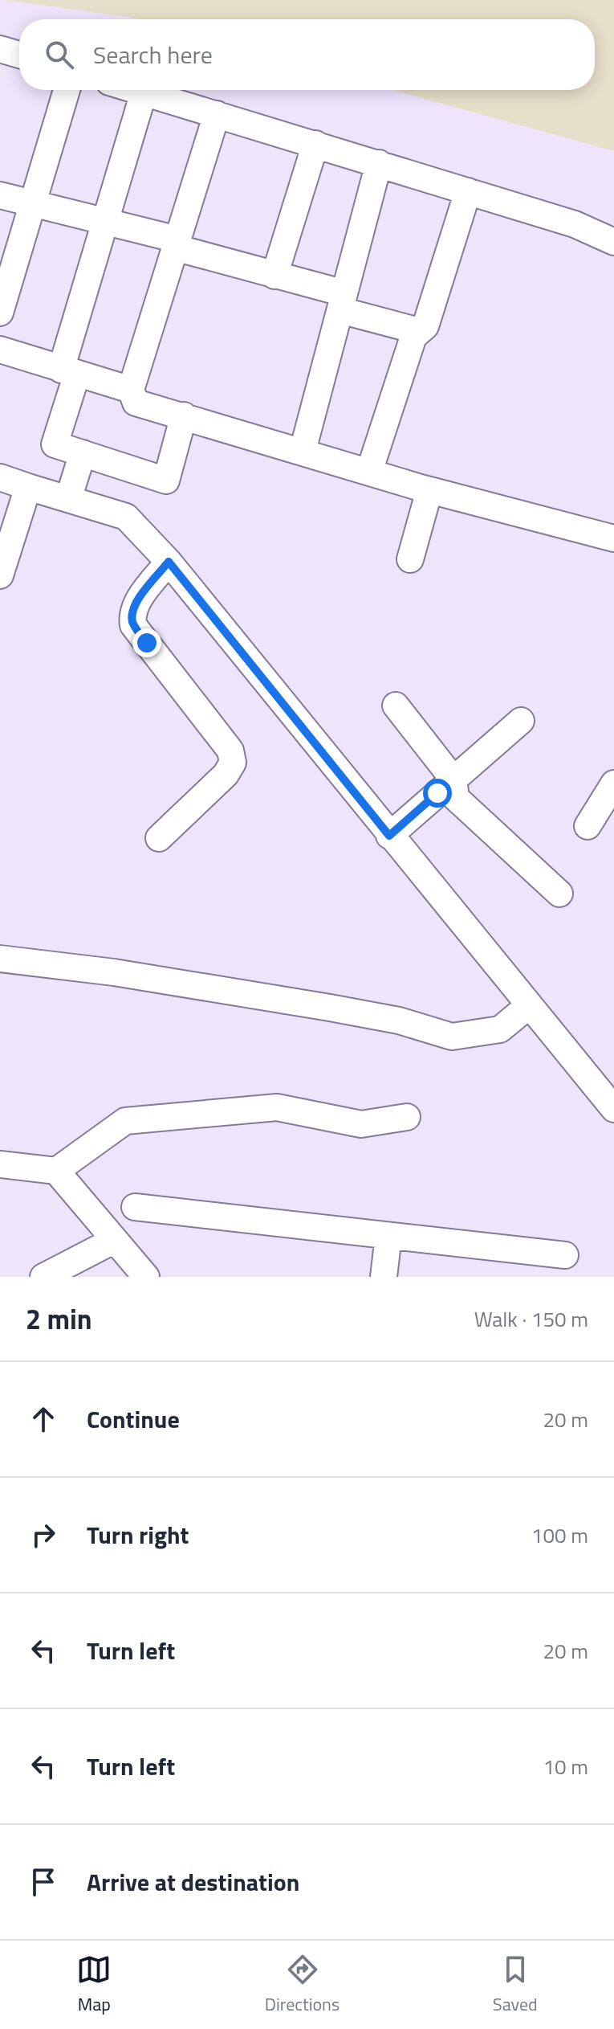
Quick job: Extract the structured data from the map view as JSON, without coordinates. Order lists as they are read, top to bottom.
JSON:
{
  "page": {
    "search": "Search here",
    "heading": ["2 min", "Walk · 150 m"],
    "list": [
      ["Continue", "20 m"],
      ["Turn right", "100 m"],
      ["Turn left", "20 m"],
      ["Turn left", "10 m"],
      "Arrive at destination"
    ],
    "nav": ["Map", "Directions", "Saved"]
  }
}
